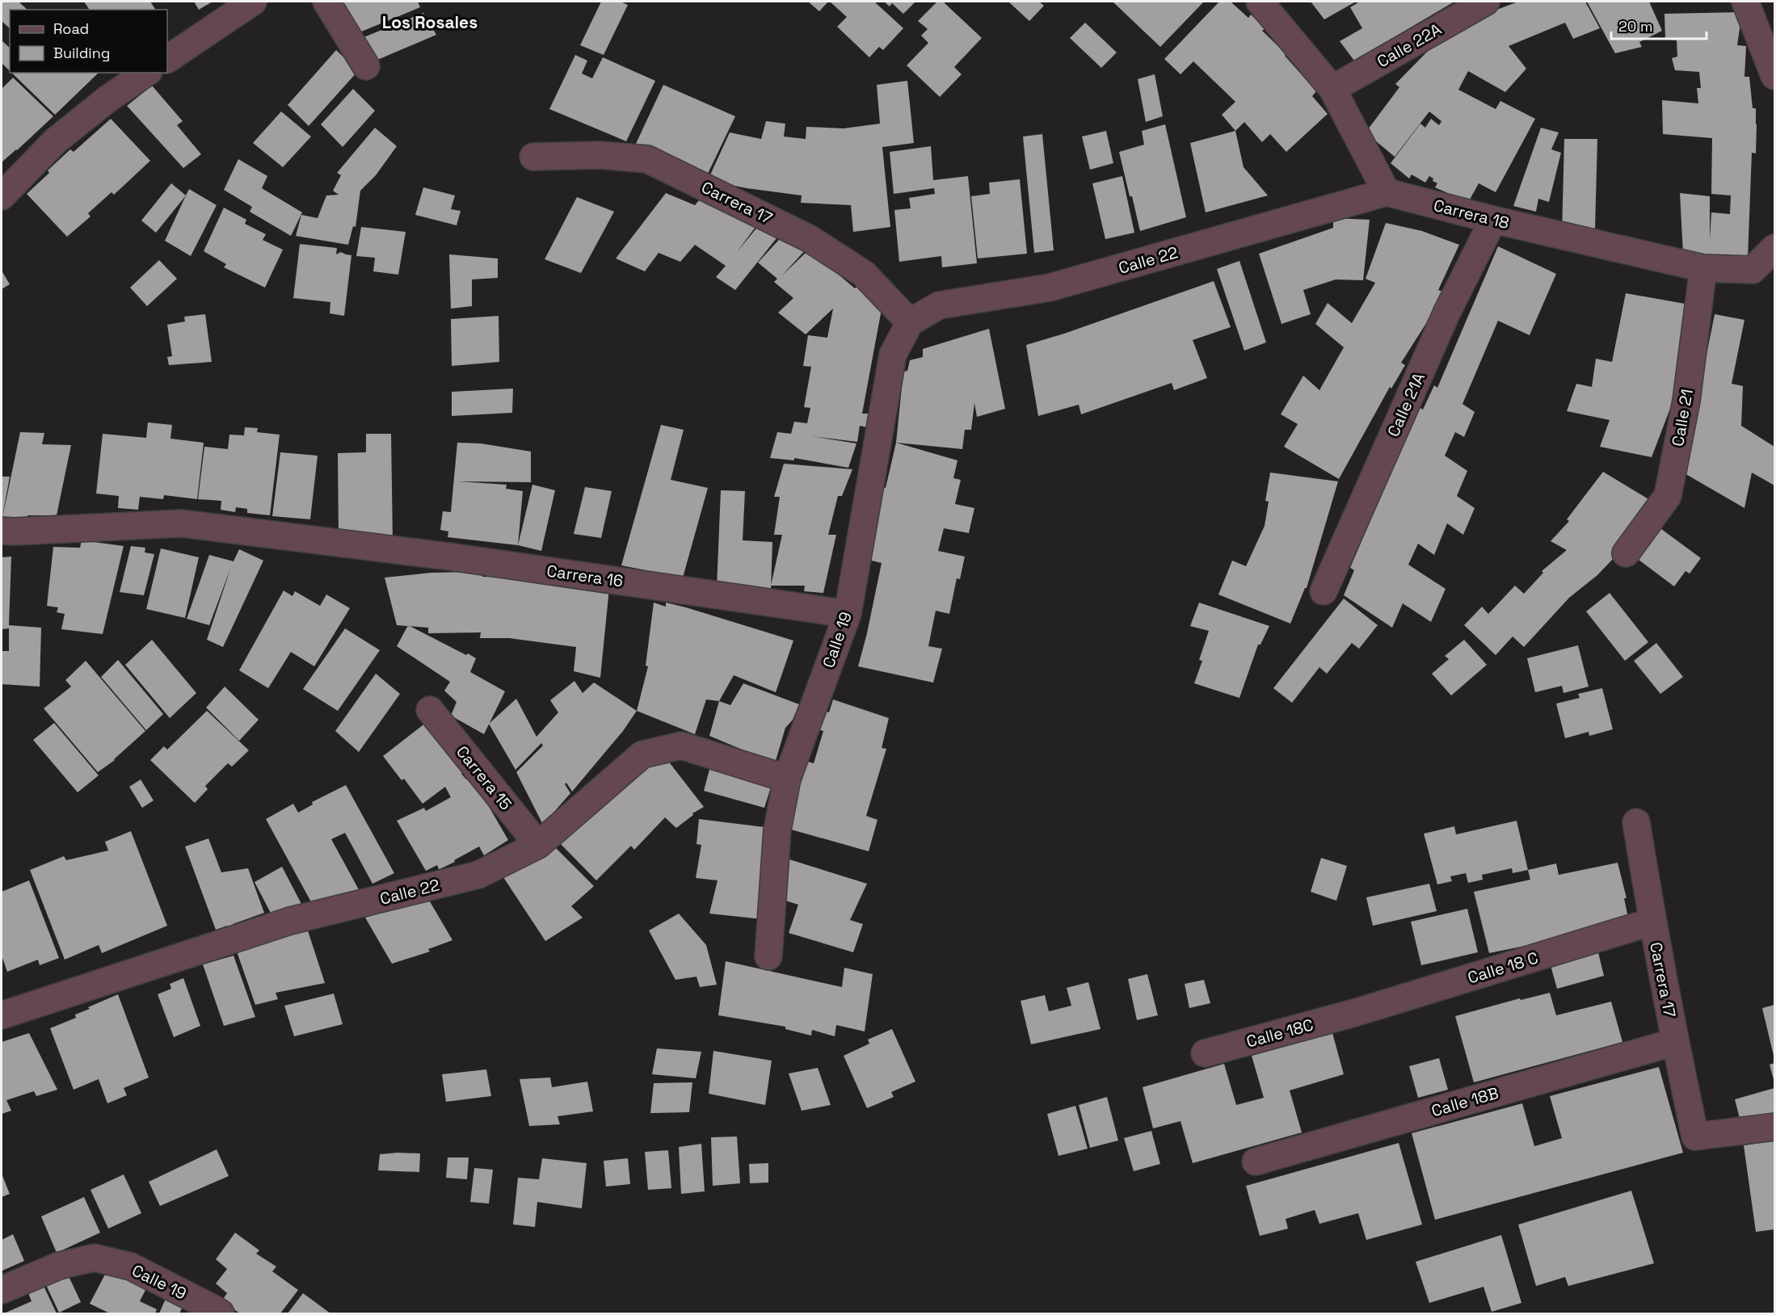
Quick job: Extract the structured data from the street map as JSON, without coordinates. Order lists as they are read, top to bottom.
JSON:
{
  "streets": {
    "street": [
      "Calle 22A",
      "Carrera 17",
      "Carrera 18",
      "Calle 22",
      "Calle 21A",
      "Calle 21",
      "Carrera 16",
      "Calle 19",
      "Carrera 15",
      "Calle 18 C",
      "Calle 18C",
      "Calle 18B"
    ]
  },
  "crossings": [
    ["Carrera 17", "Calle 22"],
    ["Carrera 17", "Calle 19"],
    ["Carrera 17", "Calle 18 C"],
    ["Carrera 17", "Calle 18B"],
    ["Carrera 18", "Calle 22"],
    ["Carrera 18", "Calle 21A"],
    ["Carrera 18", "Calle 21"],
    ["Calle 22", "Calle 19"],
    ["Calle 22", "Carrera 15"],
    ["Carrera 16", "Calle 19"],
    ["Calle 18 C", "Calle 18C"]
  ],
  "districts": ["Los Rosales"],
  "legend": ["Road", "Building"],
  "scale_bar": "20 m"
}
